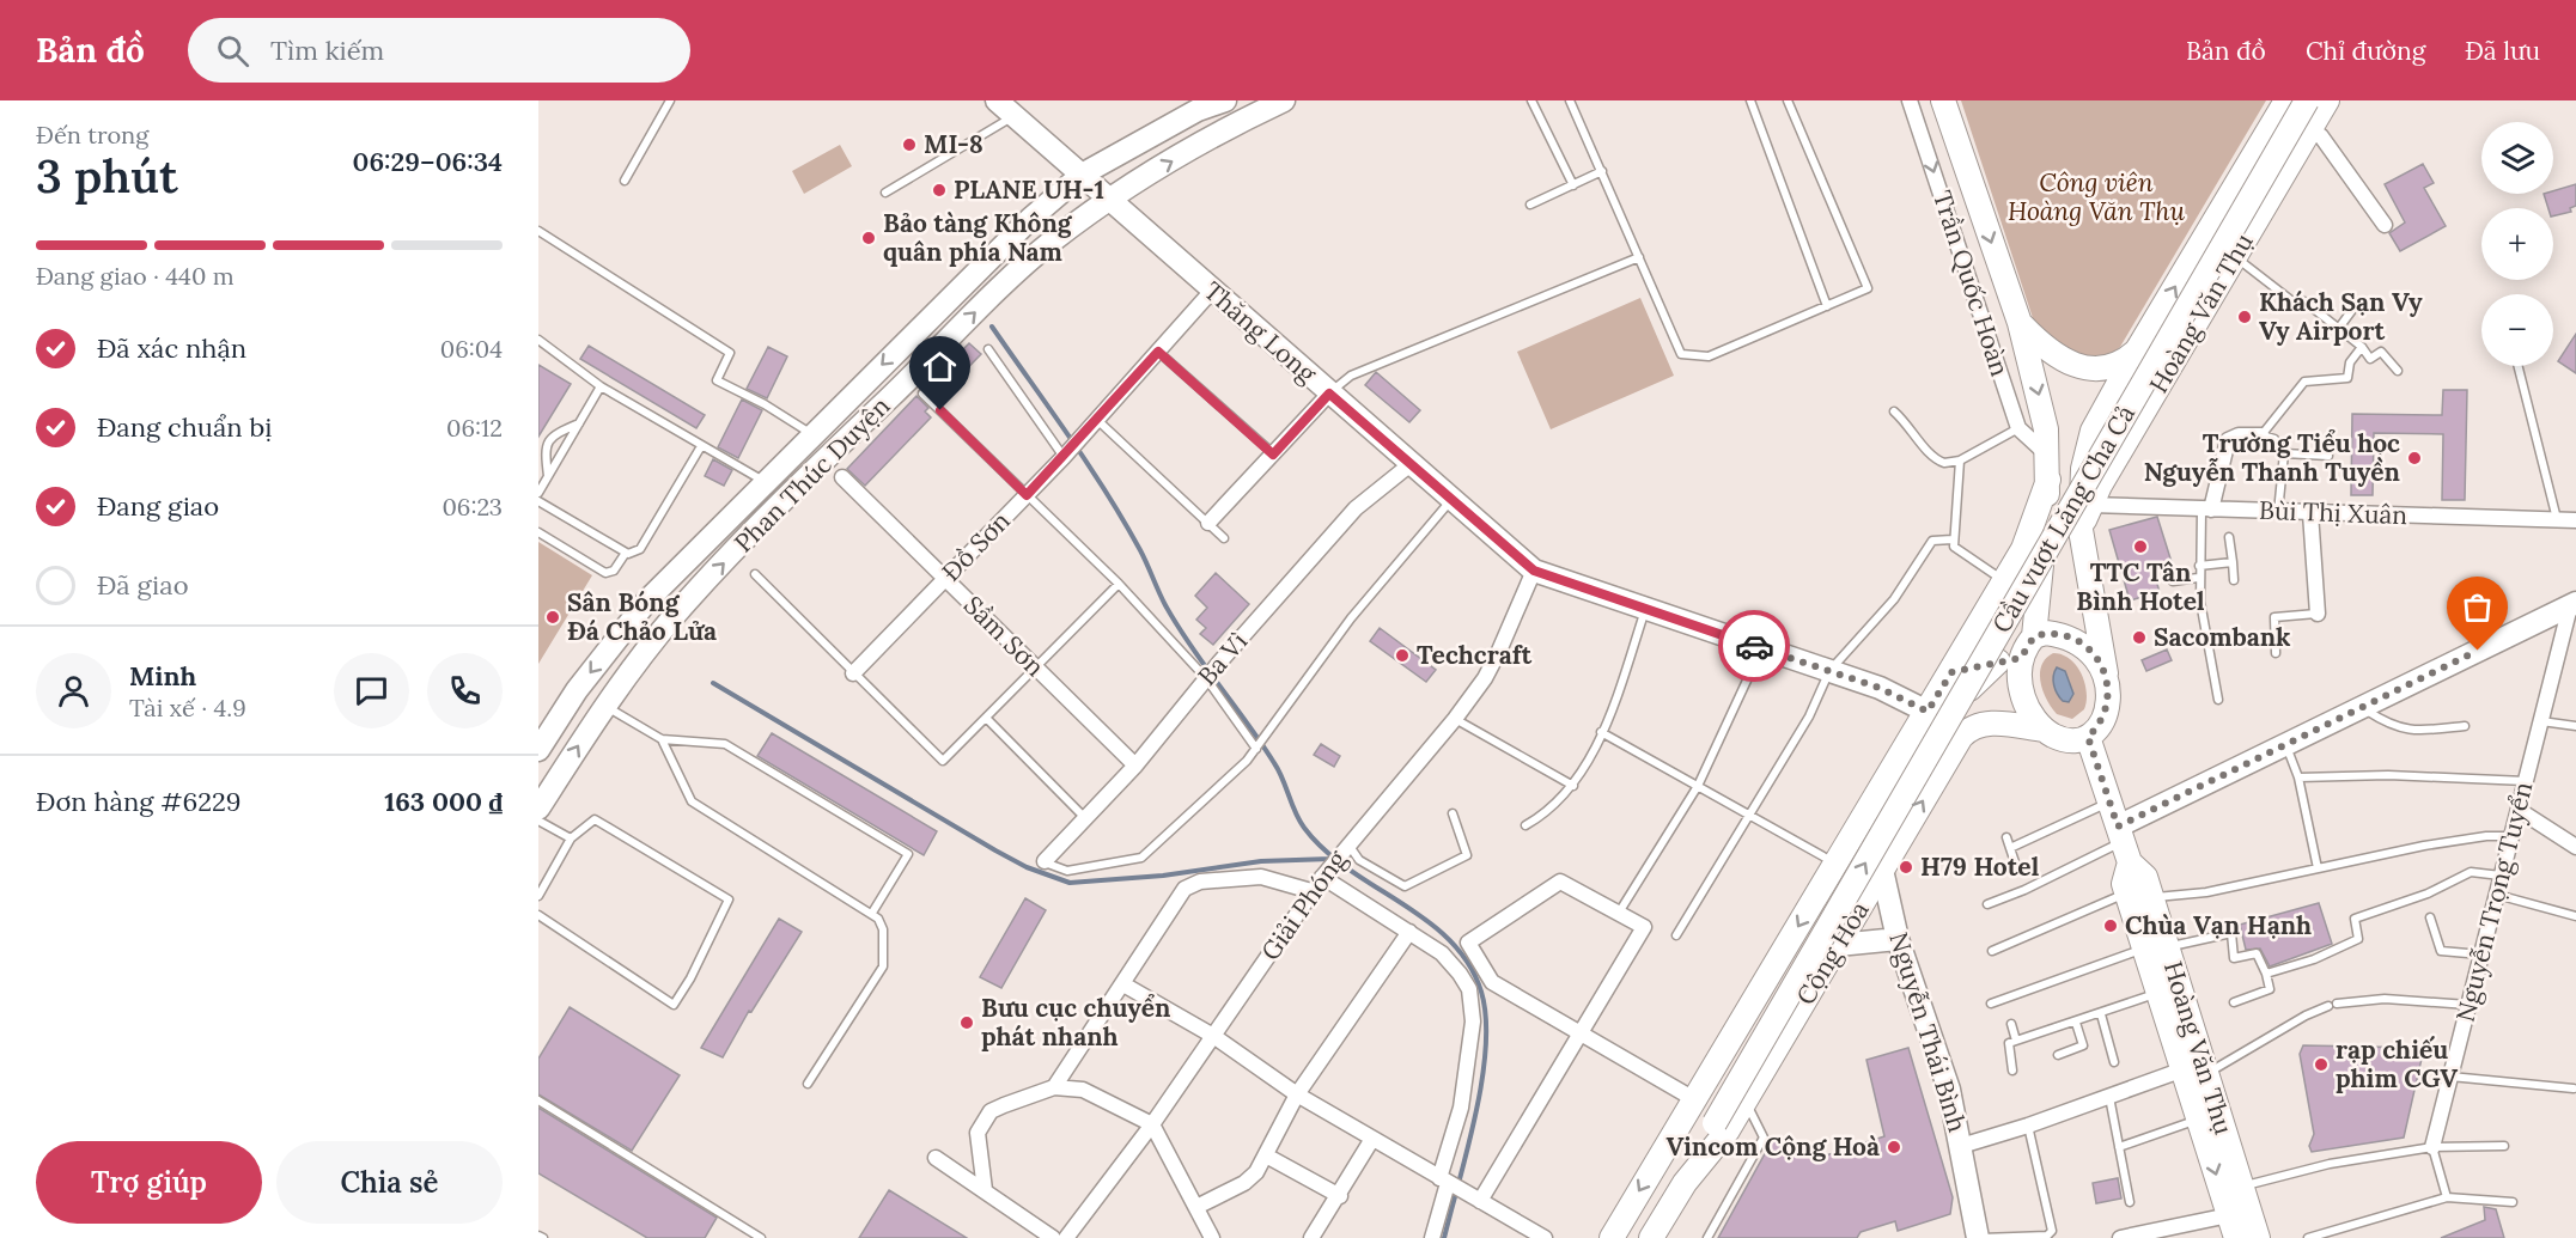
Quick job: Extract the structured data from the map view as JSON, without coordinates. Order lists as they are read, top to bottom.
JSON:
{
  "streets": {
    "main road": [
      "Trần Quốc Hoàn",
      "Hoàng Văn Thụ",
      "Thăng Long",
      "Phan Thúc Duyện",
      "Cầu vượt Lăng Cha Cả",
      "Cộng Hòa",
      "Nguyễn Thái Bình"
    ],
    "street": [
      "Bùi Thị Xuân",
      "Đồ Sơn",
      "Sầm Sơn",
      "Ba Vì",
      "Nguyễn Trọng Tuyển",
      "Giải Phóng"
    ]
  },
  "crossings": [
    ["Trần Quốc Hoàn", "Hoàng Văn Thụ"],
    ["Trần Quốc Hoàn", "Cộng Hòa"],
    ["Hoàng Văn Thụ", "Bùi Thị Xuân"],
    ["Hoàng Văn Thụ", "Cộng Hòa"],
    ["Thăng Long", "Phan Thúc Duyện"],
    ["Thăng Long", "Đồ Sơn"],
    ["Thăng Long", "Ba Vì"],
    ["Thăng Long", "Giải Phóng"],
    ["Thăng Long", "Cộng Hòa"],
    ["Cầu vượt Lăng Cha Cả", "Cộng Hòa"],
    ["Đồ Sơn", "Sầm Sơn"],
    ["Sầm Sơn", "Ba Vì"],
    ["Cộng Hòa", "Nguyễn Thái Bình"]
  ],
  "one_way": ["Trần Quốc Hoàn", "Cầu vượt Lăng Cha Cả"],
  "parks": ["Công viên Hoàng Văn Thụ"],
  "places": [
    "MI-8",
    "PLANE UH-1",
    "Bảo tàng Không quân phía Nam",
    "Khách Sạn Vy Vy Airport",
    "Trường Tiểu học Nguyễn Thanh Tuyền",
    "TTC Tân Bình Hotel",
    "Sân Bóng Đá Chảo Lửa",
    "Sacombank",
    "Techcraft",
    "H79 Hotel",
    "Chùa Vạn Hạnh",
    "Bưu cục chuyển phát nhanh",
    "rạp chiếu phim CGV",
    "Vincom Cộng Hoà"
  ],
  "page": {
    "header": "Bản đồ",
    "search": "Tìm kiếm",
    "nav": ["Bản đồ", "Chỉ đường", "Đã lưu"],
    "heading": ["3 phút", "Đến trong", "06:29–06:34"],
    "panel": [
      "Minh",
      "Tài xế · 4.9",
      "Đơn hàng #6229",
      "163 000 ₫"
    ],
    "map_buttons": ["+", "−"],
    "bar": "Đang giao · 440 m",
    "list": [
      ["Đã xác nhận", "06:04"],
      ["Đang chuẩn bị", "06:12"],
      ["Đang giao", "06:23"],
      "Đã giao"
    ],
    "buttons": ["Trợ giúp", "Chia sẻ"]
  }
}
